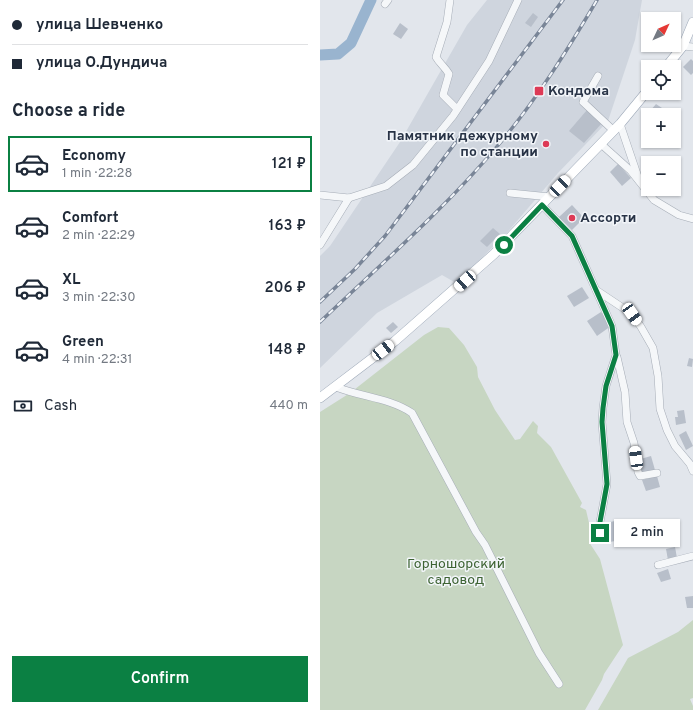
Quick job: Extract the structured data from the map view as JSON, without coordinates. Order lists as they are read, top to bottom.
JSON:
{
  "parks": ["Горношорский садовод"],
  "places": {
    "transit": ["Кондома"],
    "other": ["Памятник дежурному по станции", "Ассорти"]
  },
  "north": "top right",
  "page": {
    "banner": ["улица Шевченко", "улица О.Дундича"],
    "map_buttons": ["+", "−"],
    "heading": "Choose a ride",
    "list": [
      {
        "name": "Economy",
        "note": "1 min · 22:28",
        "value": "121 ₽"
      },
      {
        "name": "Comfort",
        "note": "2 min · 22:29",
        "value": "163 ₽"
      },
      {
        "name": "XL",
        "note": "3 min · 22:30",
        "value": "206 ₽"
      },
      {
        "name": "Green",
        "note": "4 min · 22:31",
        "value": "148 ₽"
      }
    ],
    "pay": ["Cash", "440 m"],
    "bubble": "2 min",
    "buttons": "Confirm"
  }
}
